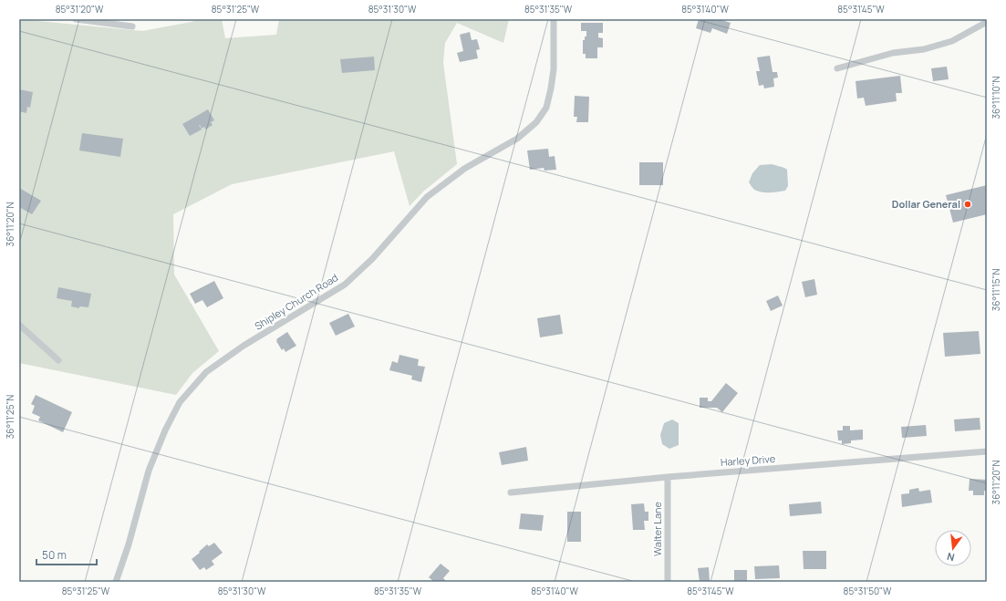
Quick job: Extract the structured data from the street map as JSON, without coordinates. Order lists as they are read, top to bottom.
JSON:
{
  "streets": {
    "street": ["Shipley Church Road", "Harley Drive", "Walter Lane"]
  },
  "crossings": [
    ["Harley Drive", "Walter Lane"]
  ],
  "places": ["Dollar General"],
  "scale_bar": "50 m",
  "north": "bottom",
  "coordinates": [
    "85°31'20\"W",
    "85°31'25\"W",
    "85°31'30\"W",
    "85°31'35\"W",
    "85°31'40\"W",
    "85°31'45\"W",
    "36°11'10\"N",
    "36°11'20\"N",
    "36°11'15\"N",
    "36°11'25\"N",
    "85°31'50\"W"
  ]
}
